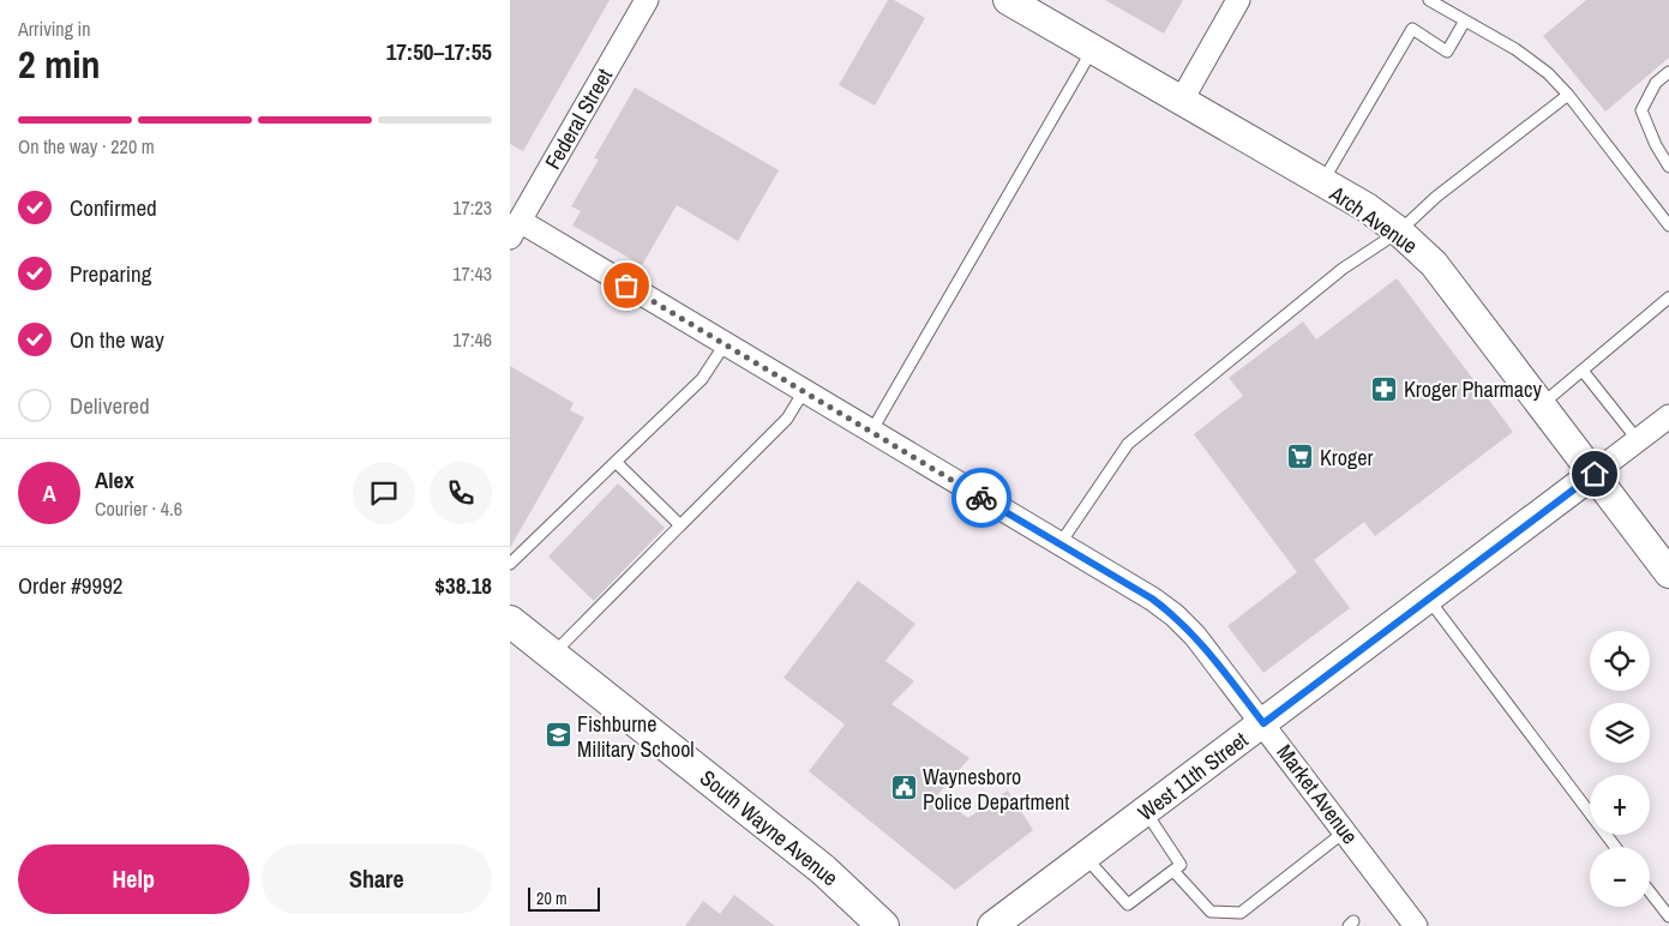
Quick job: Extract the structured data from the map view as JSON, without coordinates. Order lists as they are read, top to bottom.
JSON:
{
  "streets": {
    "main road": ["South Wayne Avenue"],
    "street": [
      "Federal Street",
      "Arch Avenue",
      "West 11th Street",
      "Market Avenue"
    ]
  },
  "crossings": [
    ["Federal Street", "Market Avenue"],
    ["Arch Avenue", "West 11th Street"],
    ["West 11th Street", "Market Avenue"]
  ],
  "places": {
    "pharmacy": ["Kroger Pharmacy"],
    "supermarket": ["Kroger"],
    "school or university": ["Fishburne Military School"],
    "public building": ["Waynesboro Police Department"]
  },
  "scale_bar": "20 m",
  "page": {
    "heading": ["2 min", "Arriving in", "17:50–17:55"],
    "panel": [
      "Alex",
      "Courier · 4.6",
      "Order #9992",
      "$38.18"
    ],
    "bar": "On the way · 220 m",
    "list": [
      ["Confirmed", "17:23"],
      ["Preparing", "17:43"],
      ["On the way", "17:46"],
      "Delivered"
    ],
    "round": "A",
    "map_buttons": ["+", "−"],
    "buttons": ["Help", "Share"],
    "scale": "20 m"
  }
}
